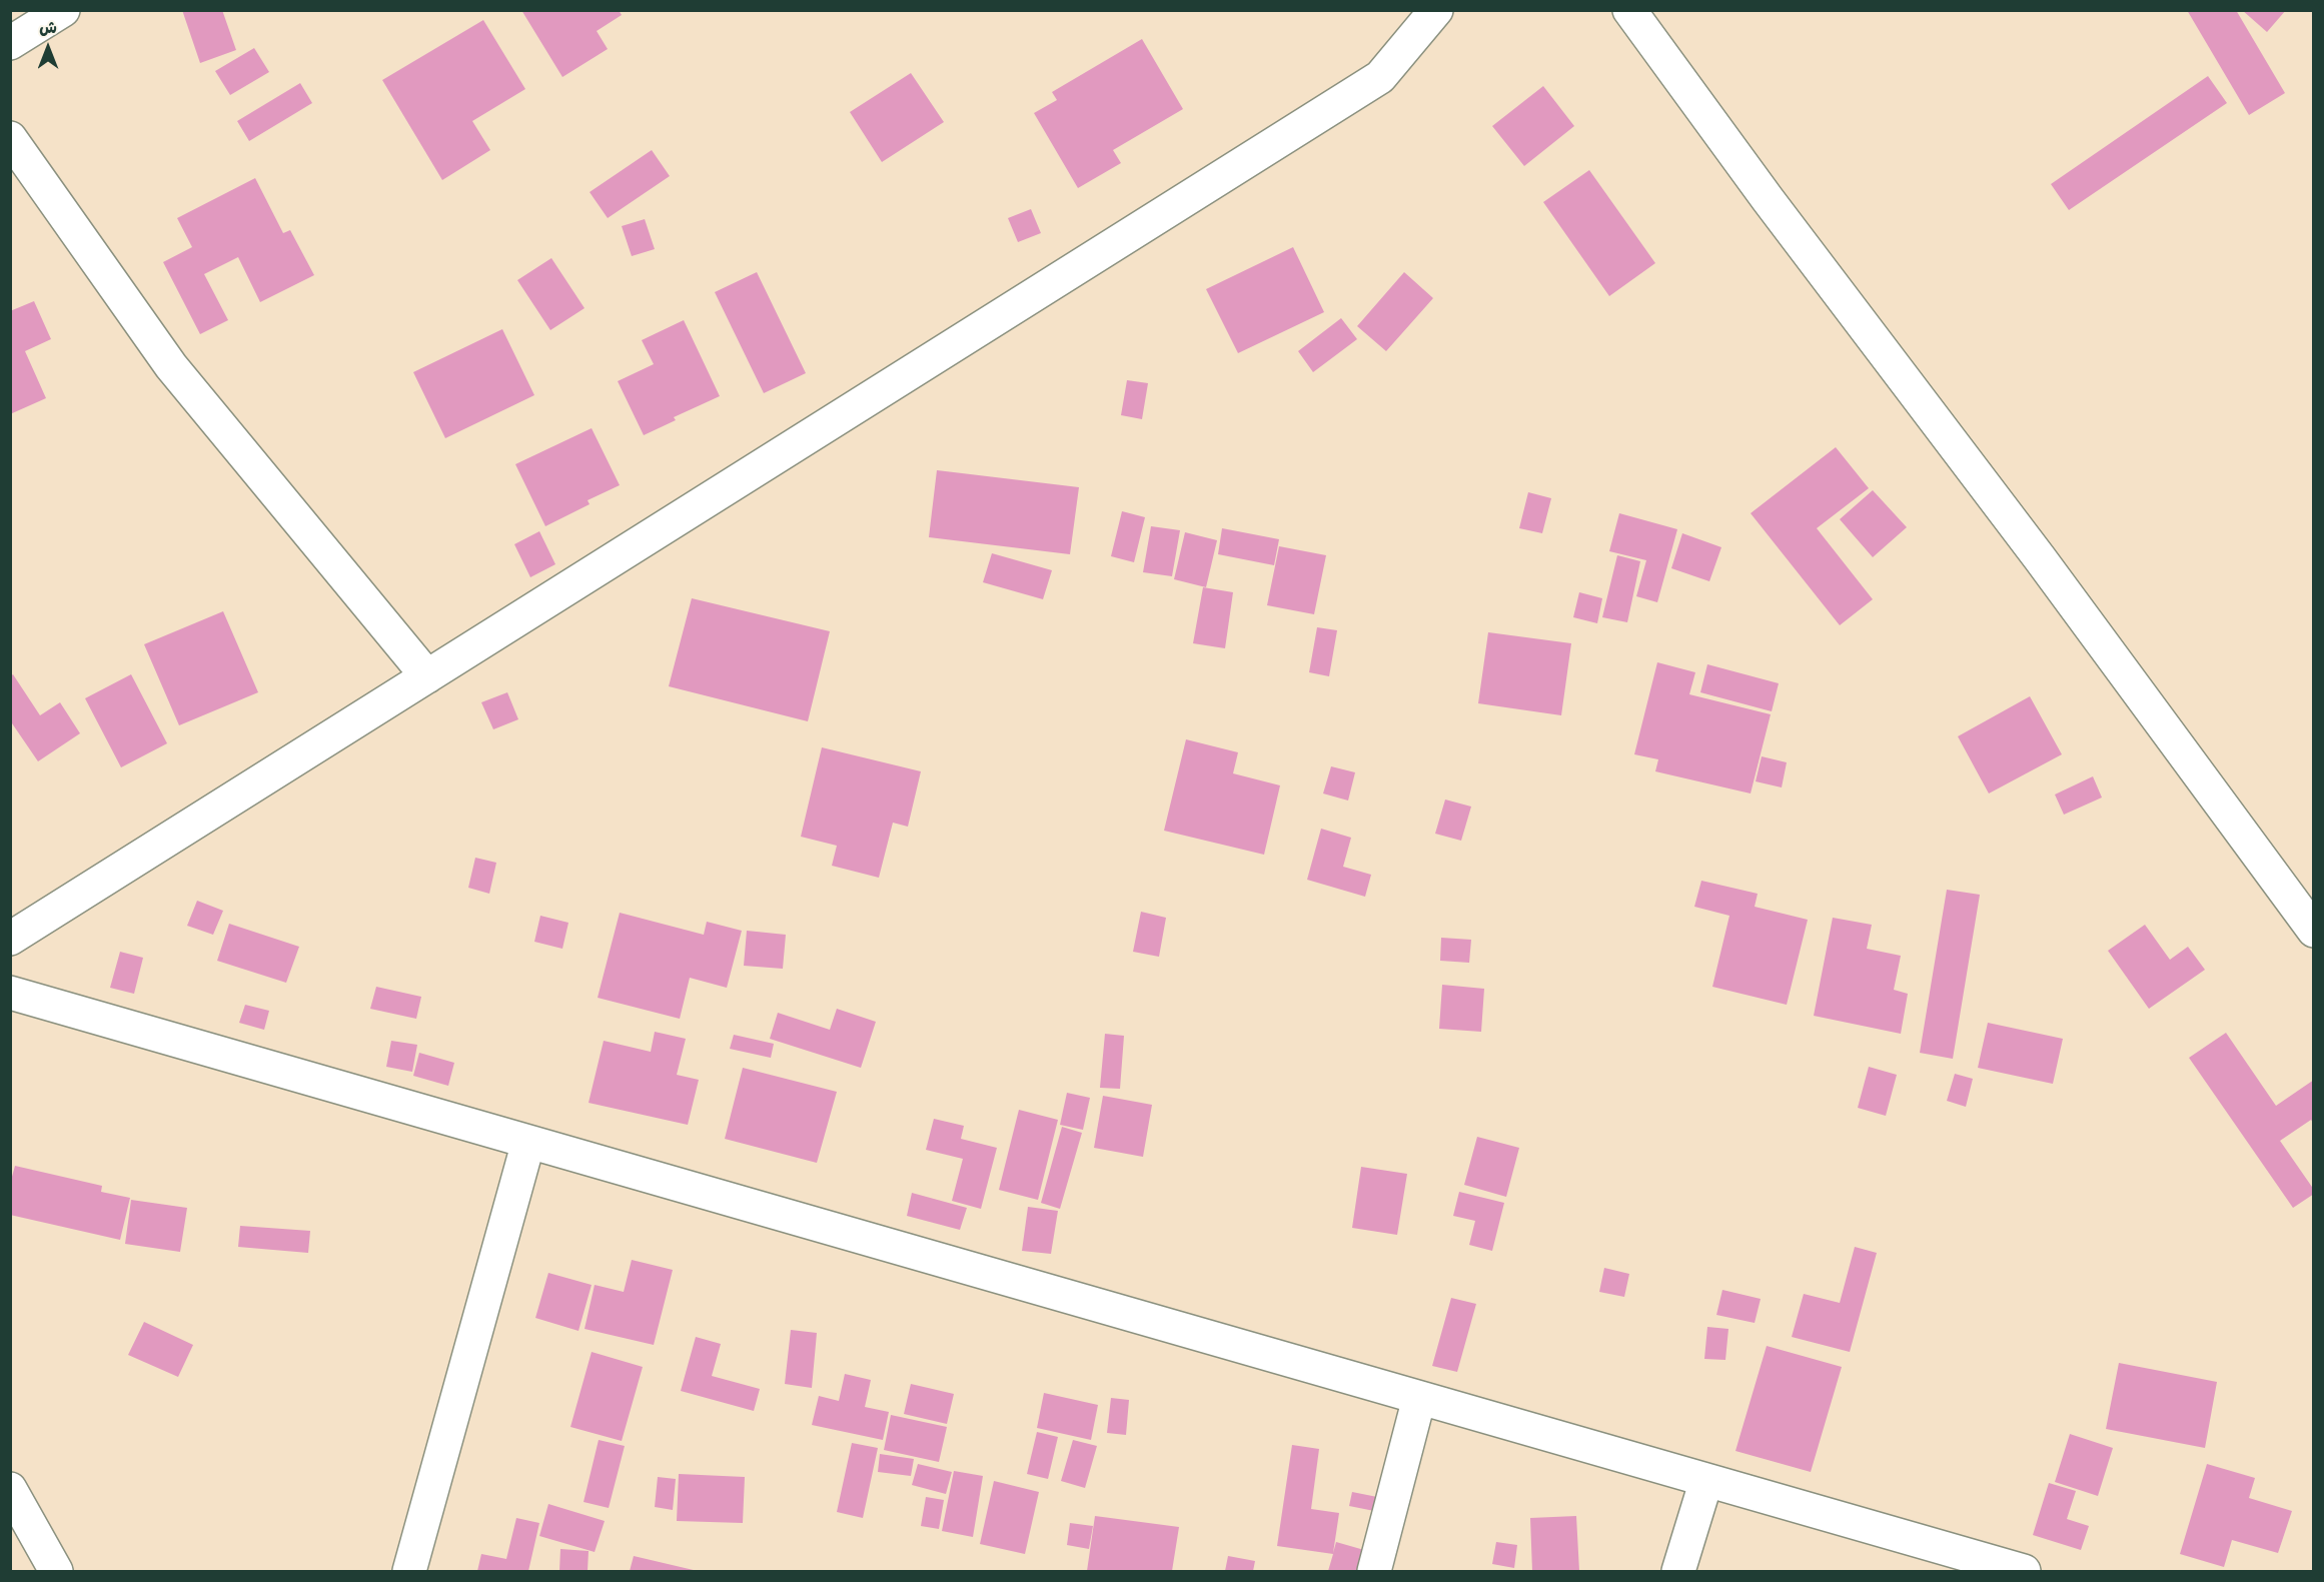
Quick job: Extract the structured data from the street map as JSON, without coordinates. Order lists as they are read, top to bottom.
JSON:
{
  "north": "top"
}
